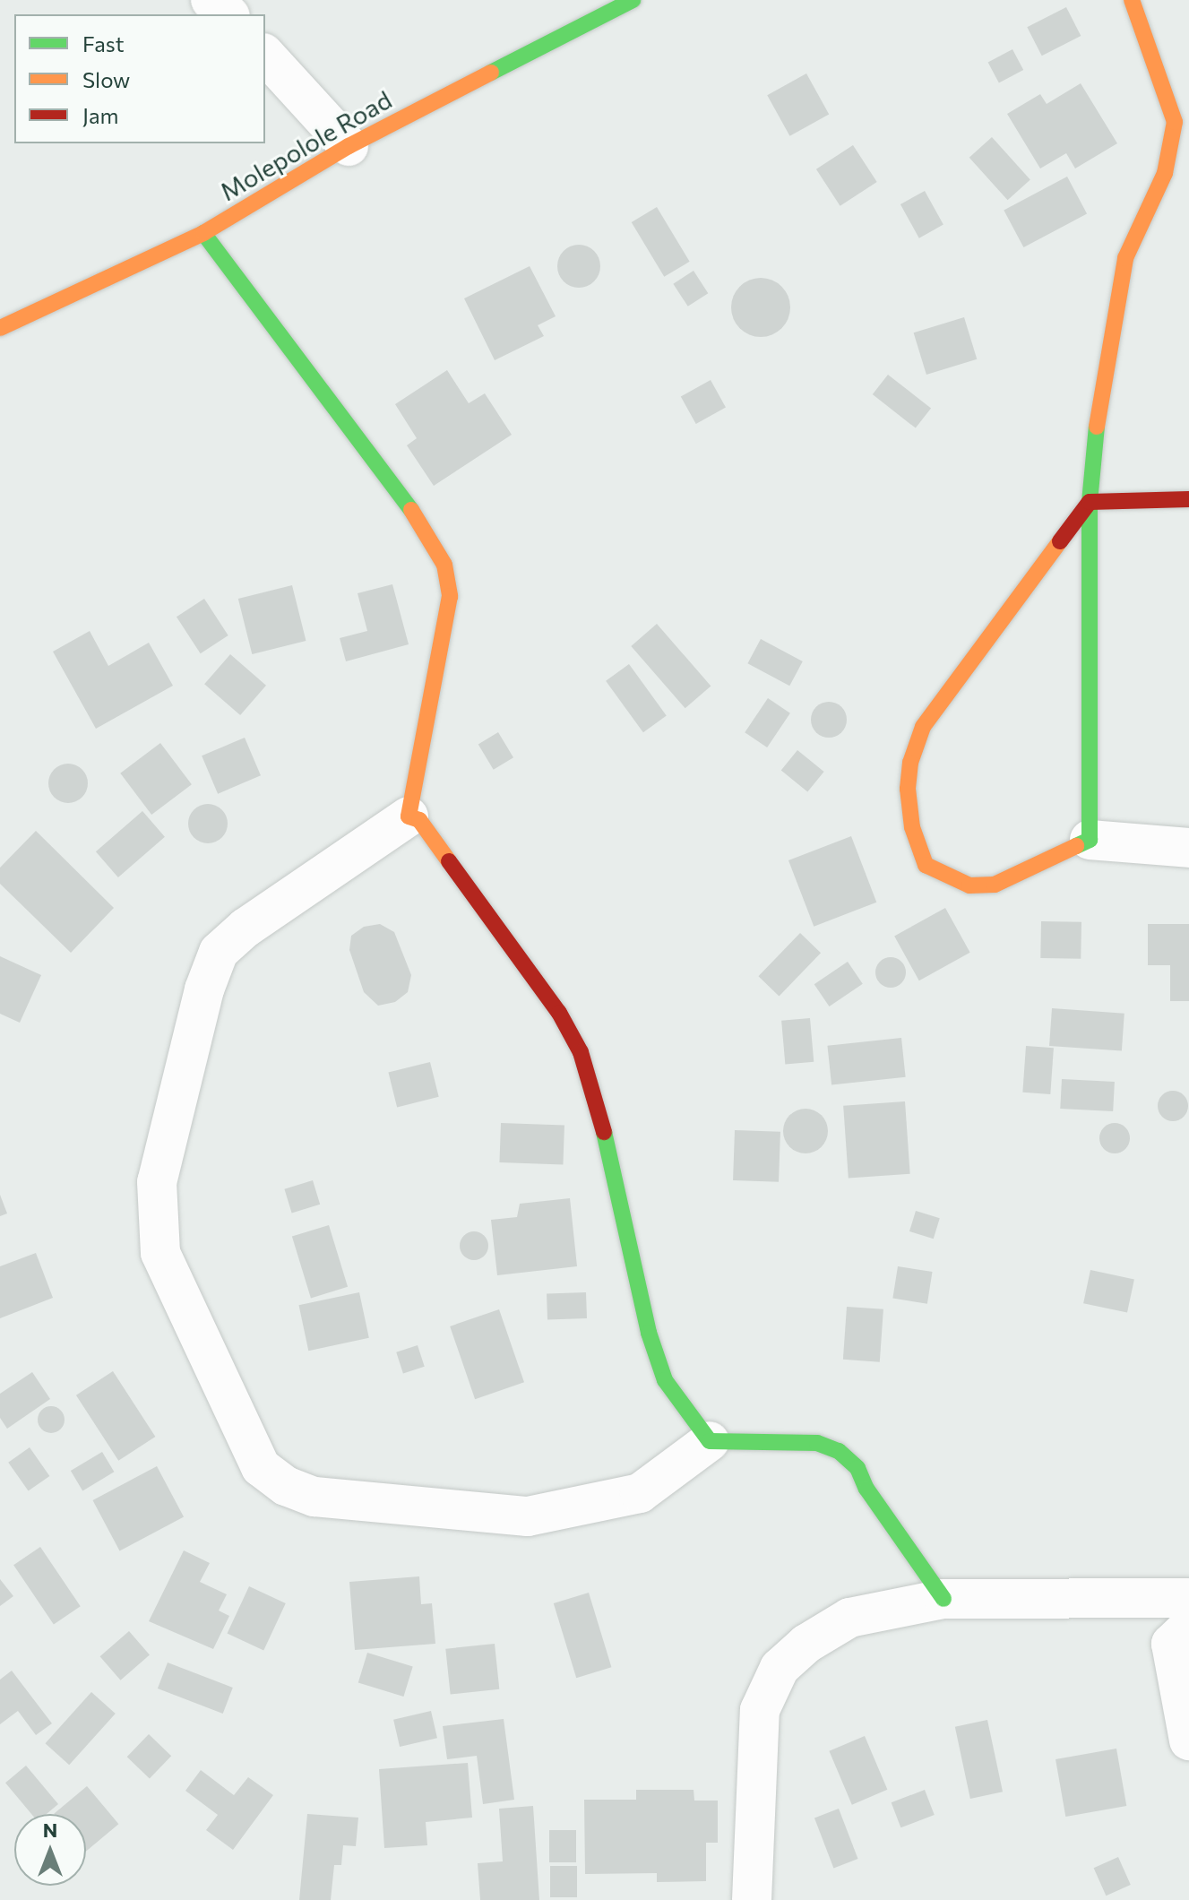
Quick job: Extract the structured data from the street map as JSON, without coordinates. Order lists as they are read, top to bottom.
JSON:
{
  "streets": {
    "street": ["Molepolole Road"]
  },
  "legend": ["Fast", "Slow", "Jam"],
  "north": "top"
}
